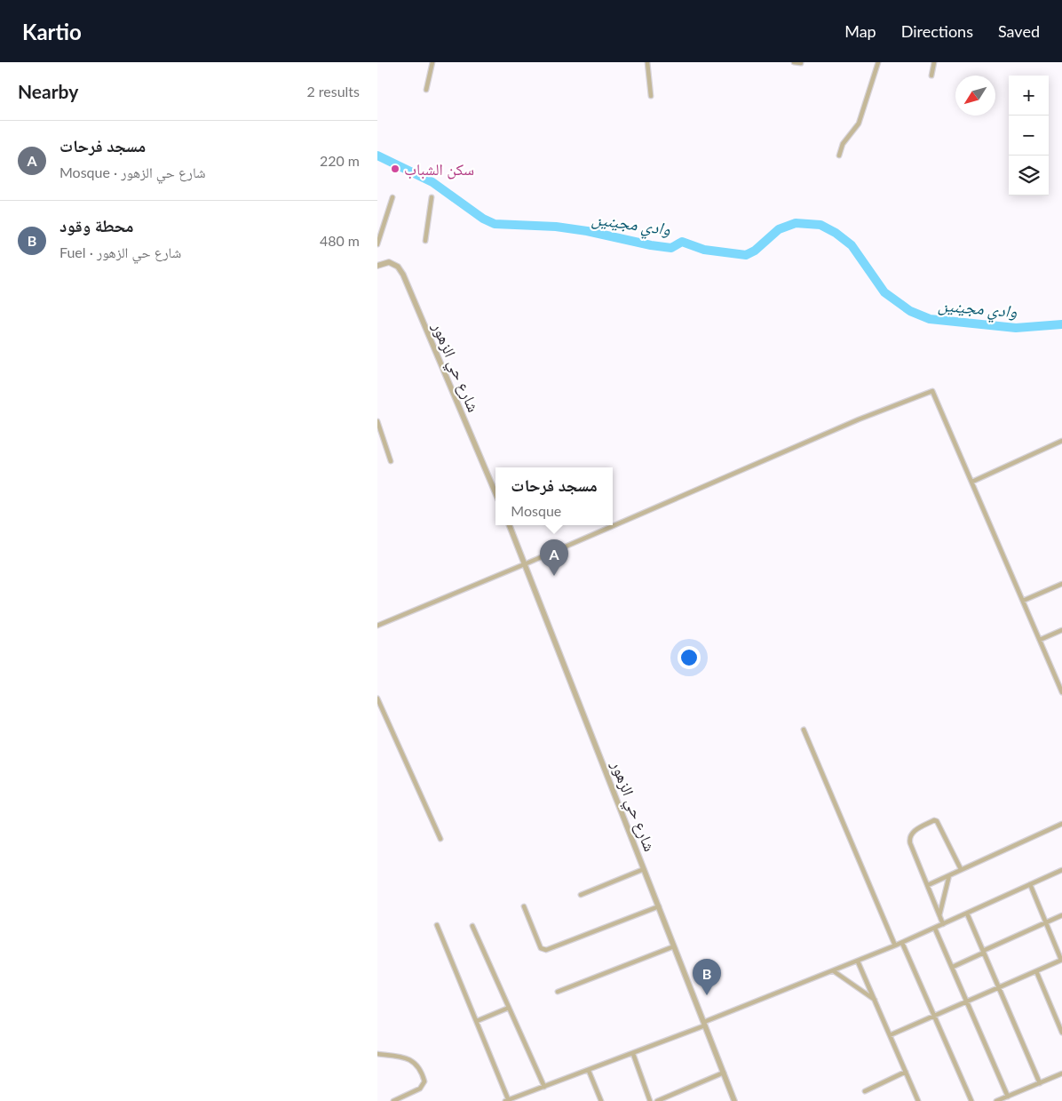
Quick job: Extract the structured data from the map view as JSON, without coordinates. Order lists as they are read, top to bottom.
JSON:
{
  "streets": {
    "street": ["شارع حي الزهور"]
  },
  "water": ["وادي مجينين"],
  "places": ["سكن الشباب"],
  "north": "bottom left",
  "page": {
    "header": "Kartio",
    "nav": ["Map", "Directions", "Saved"],
    "heading": ["Nearby", "2 results"],
    "map_buttons": ["+", "−"],
    "list": [
      {
        "mark": "A",
        "name": "مسجد فرحات",
        "note": "Mosque · شارع حي الزهور",
        "value": "220 m"
      },
      {
        "mark": "B",
        "name": "محطة وقود",
        "note": "Fuel · شارع حي الزهور",
        "value": "480 m"
      }
    ],
    "popup": ["مسجد فرحات", "Mosque"],
    "pins": ["A", "B"]
  }
}
